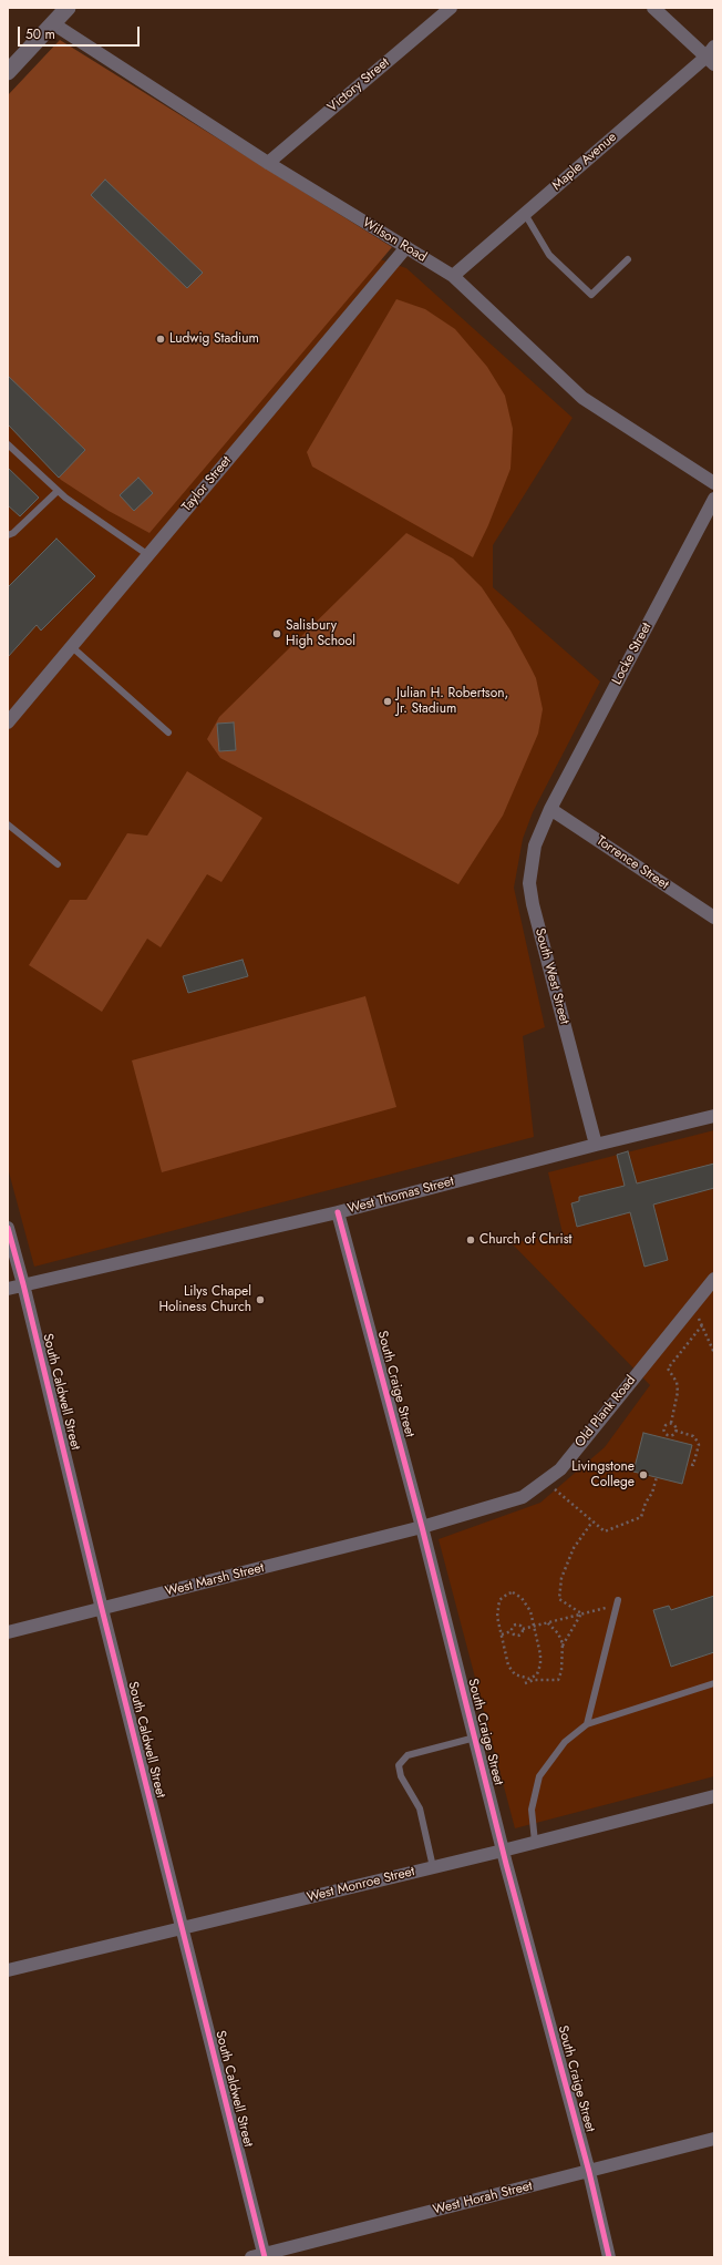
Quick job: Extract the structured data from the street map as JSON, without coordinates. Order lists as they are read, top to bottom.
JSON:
{
  "streets": {
    "street": [
      "Victory Street",
      "Maple Avenue",
      "Wilson Road",
      "Taylor Street",
      "Locke Street",
      "Torrence Street",
      "South West Street",
      "West Thomas Street",
      "South Craige Street",
      "South Caldwell Street",
      "Old Plank Road",
      "West Marsh Street",
      "West Monroe Street",
      "West Horah Street"
    ]
  },
  "crossings": [
    ["Victory Street", "Wilson Road"],
    ["Maple Avenue", "Wilson Road"],
    ["Wilson Road", "Taylor Street"],
    ["Locke Street", "Torrence Street"],
    ["Locke Street", "South West Street"],
    ["Torrence Street", "South West Street"],
    ["South West Street", "West Thomas Street"],
    ["West Thomas Street", "South Craige Street"],
    ["West Thomas Street", "South Caldwell Street"],
    ["South Craige Street", "Old Plank Road"],
    ["South Craige Street", "West Marsh Street"],
    ["South Craige Street", "West Monroe Street"],
    ["South Craige Street", "West Horah Street"],
    ["South Caldwell Street", "West Marsh Street"],
    ["South Caldwell Street", "West Monroe Street"],
    ["South Caldwell Street", "West Horah Street"],
    ["Old Plank Road", "West Marsh Street"]
  ],
  "places": [
    "Ludwig Stadium",
    "Salisbury High School",
    "Julian H. Robertson, Jr. Stadium",
    "Church of Christ",
    "Lilys Chapel Holiness Church",
    "Livingstone College"
  ],
  "scale_bar": "50 m"
}
